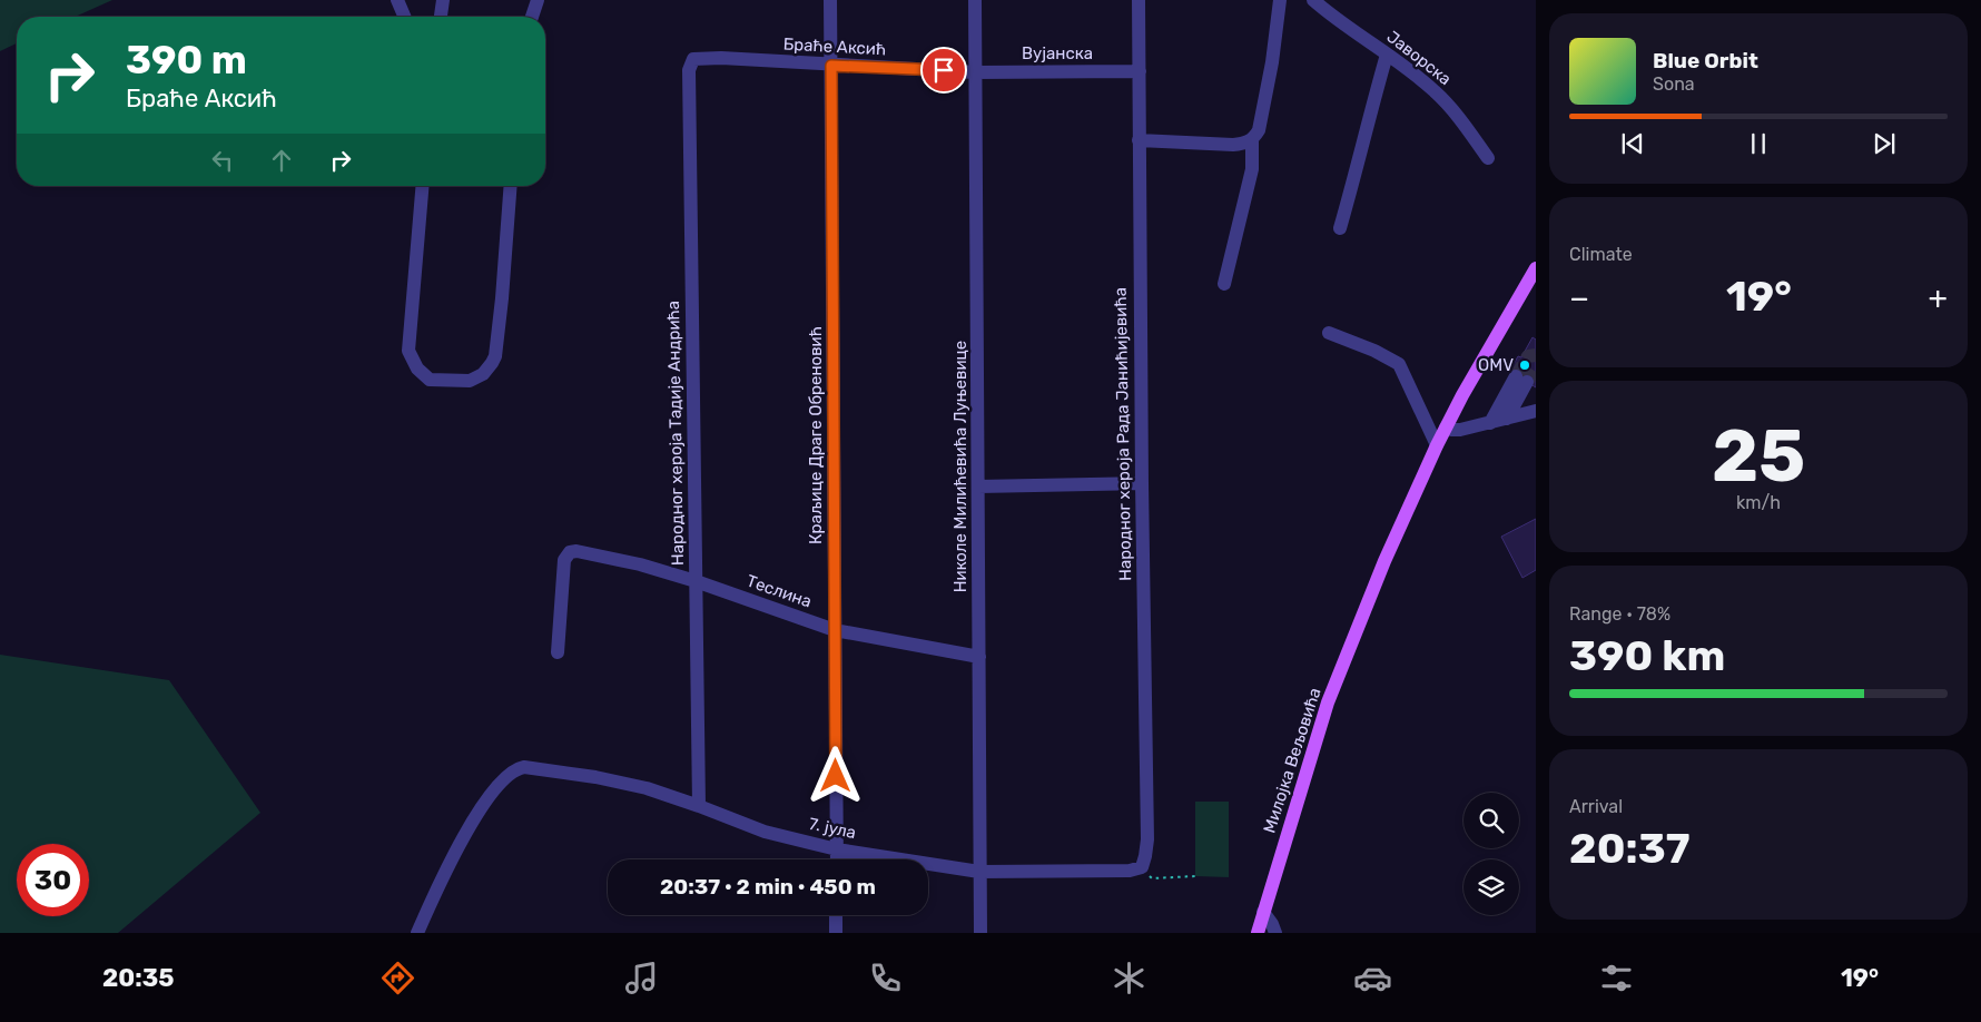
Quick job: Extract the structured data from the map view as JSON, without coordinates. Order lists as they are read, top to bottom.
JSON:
{
  "streets": {
    "main road": ["Милојка Вељовића"],
    "street": [
      "Браће Аксић",
      "Вујанска",
      "Јаворска",
      "Народног хероја Тадије Андрића",
      "Народног хероја Рада Јанићијевића",
      "Краљице Драге Обреновић",
      "Николе Милићевића Луњевице",
      "Теслина",
      "7. јула"
    ]
  },
  "crossings": [
    ["Браће Аксић", "Вујанска"],
    ["Браће Аксић", "Народног хероја Тадије Андрића"],
    ["Браће Аксић", "Краљице Драге Обреновић"],
    ["Браће Аксић", "Николе Милићевића Луњевице"],
    ["Вујанска", "Народног хероја Рада Јанићијевића"],
    ["Вујанска", "Николе Милићевића Луњевице"],
    ["Народног хероја Тадије Андрића", "Теслина"],
    ["Народног хероја Тадије Андрића", "7. јула"],
    ["Народног хероја Рада Јанићијевића", "7. јула"],
    ["Краљице Драге Обреновић", "Теслина"],
    ["Краљице Драге Обреновић", "7. јула"],
    ["Николе Милићевића Луњевице", "Теслина"],
    ["Николе Милићевића Луњевице", "7. јула"]
  ],
  "places": ["OMV"],
  "page": {
    "turn": ["390 m", "Браће Аксић"],
    "song": ["Blue Orbit", "Sona"],
    "tile": [
      "Climate",
      ["25", "km/h"],
      ["Range · 78%", "390 km"],
      ["Arrival", "20:37"]
    ],
    "heat": ["−", "19°", "+"],
    "limit": "30",
    "trip": "20:37 · 2 min · 450 m",
    "tabs": ["20:35", "19°"]
  }
}
